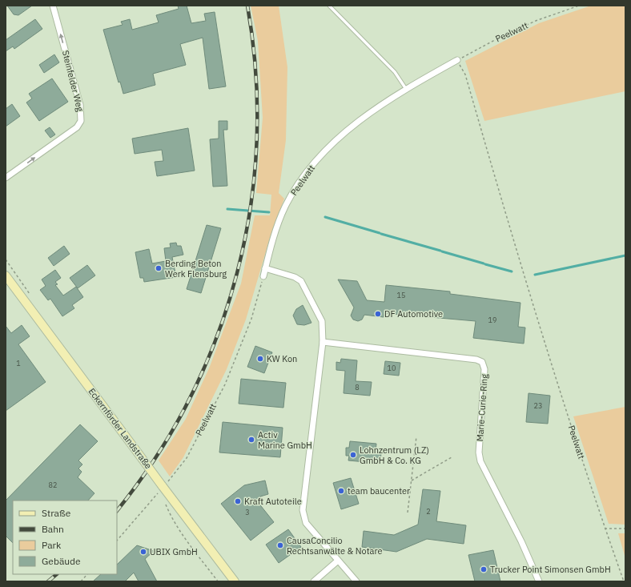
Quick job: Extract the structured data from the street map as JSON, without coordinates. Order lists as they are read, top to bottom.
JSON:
{
  "streets": {
    "street": [
      "Peelwatt",
      "Steinfelder Weg",
      "Marie-Curie-Ring",
      "Eckernförder Landstraße"
    ]
  },
  "crossings": [
    ["Peelwatt", "Eckernförder Landstraße"]
  ],
  "one_way": ["Steinfelder Weg"],
  "places": [
    "Berding Beton Werk Flensburg",
    "DF Automotive",
    "KW Kon",
    "Activ Marine GmbH",
    "Lohnzentrum (LZ) GmbH & Co. KG",
    "team baucenter",
    "Kraft Autoteile",
    "CausaConcilio Rechtsanwälte & Notare",
    "UBIX GmbH",
    "Trucker Point Simonsen GmbH"
  ],
  "house_numbers": [
    "15",
    "19",
    "1",
    "10",
    "8",
    "23",
    "82",
    "2",
    "3"
  ],
  "legend": [
    "Straße",
    "Bahn",
    "Park",
    "Gebäude"
  ]
}
